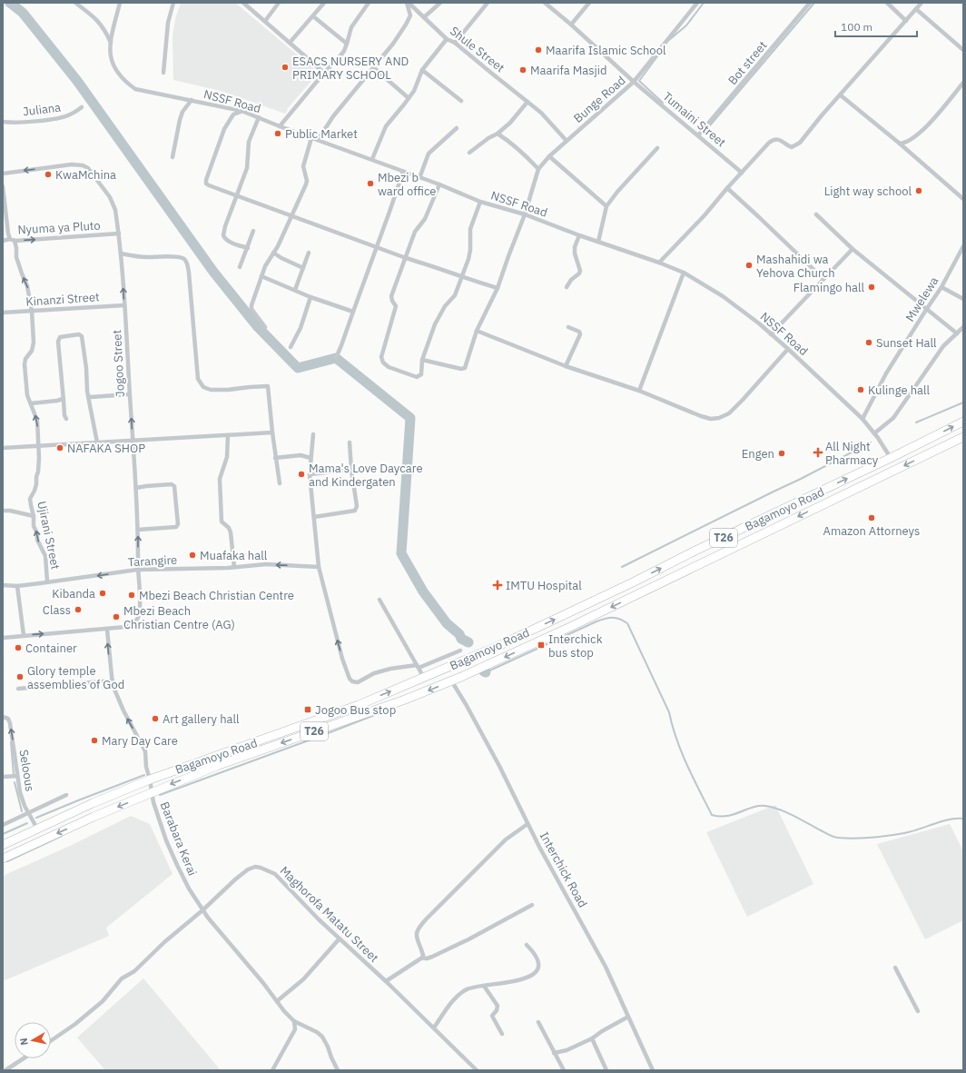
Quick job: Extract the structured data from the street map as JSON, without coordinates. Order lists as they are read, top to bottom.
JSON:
{
  "streets": {
    "highway": ["Bagamoyo Road", "T26"],
    "street": [
      "Shule Street",
      "Bot street",
      "Bunge Road",
      "NSSF Road",
      "Juliana",
      "Tumaini Street",
      "Nyuma ya Pluto",
      "Kinanzi Street",
      "Mwelewa",
      "Jogoo Street",
      "Ujirani Street",
      "Tarangire",
      "Seloous",
      "Barabara Kerai",
      "Interchick Road",
      "Maghorofa Matatu Street"
    ]
  },
  "crossings": [
    ["Shule Street", "Bunge Road"],
    ["Bot street", "Tumaini Street"],
    ["Bunge Road", "NSSF Road"],
    ["Bunge Road", "Tumaini Street"],
    ["NSSF Road", "Mwelewa"],
    ["NSSF Road", "Bagamoyo Road"],
    ["Nyuma ya Pluto", "Jogoo Street"],
    ["Nyuma ya Pluto", "Ujirani Street"],
    ["Kinanzi Street", "Jogoo Street"],
    ["Kinanzi Street", "Ujirani Street"],
    ["Jogoo Street", "Tarangire"],
    ["Jogoo Street", "Barabara Kerai"],
    ["Bagamoyo Road", "Seloous"],
    ["Bagamoyo Road", "Barabara Kerai"],
    ["Bagamoyo Road", "Interchick Road"],
    ["Ujirani Street", "Tarangire"],
    ["Barabara Kerai", "Maghorofa Matatu Street"]
  ],
  "one_way": [
    "Nyuma ya Pluto",
    "Ujirani Street",
    "Tarangire",
    "Seloous",
    "Barabara Kerai"
  ],
  "places": {
    "other": [
      "Maarifa Islamic School",
      "ESACS NURSERY AND PRIMARY SCHOOL",
      "Maarifa Masjid",
      "Public Market",
      "KwaMchina",
      "Mbezi b ward office",
      "Light way school",
      "Mashahidi wa Yehova Church",
      "Flamingo hall",
      "Sunset Hall",
      "Kulinge hall",
      "NAFAKA SHOP",
      "Engen",
      "Mama's Love Daycare and Kindergaten",
      "Amazon Attorneys",
      "Muafaka hall",
      "Kibanda",
      "Mbezi Beach Christian Centre",
      "Class",
      "Mbezi Beach Christian Centre (AG)",
      "Container",
      "Glory temple assemblies of God",
      "Art gallery hall",
      "Mary Day Care"
    ],
    "health": ["All Night Pharmacy", "IMTU Hospital"],
    "transit": ["Interchick bus stop", "Jogoo Bus stop"]
  },
  "scale_bar": "100 m",
  "north": "left"
}
